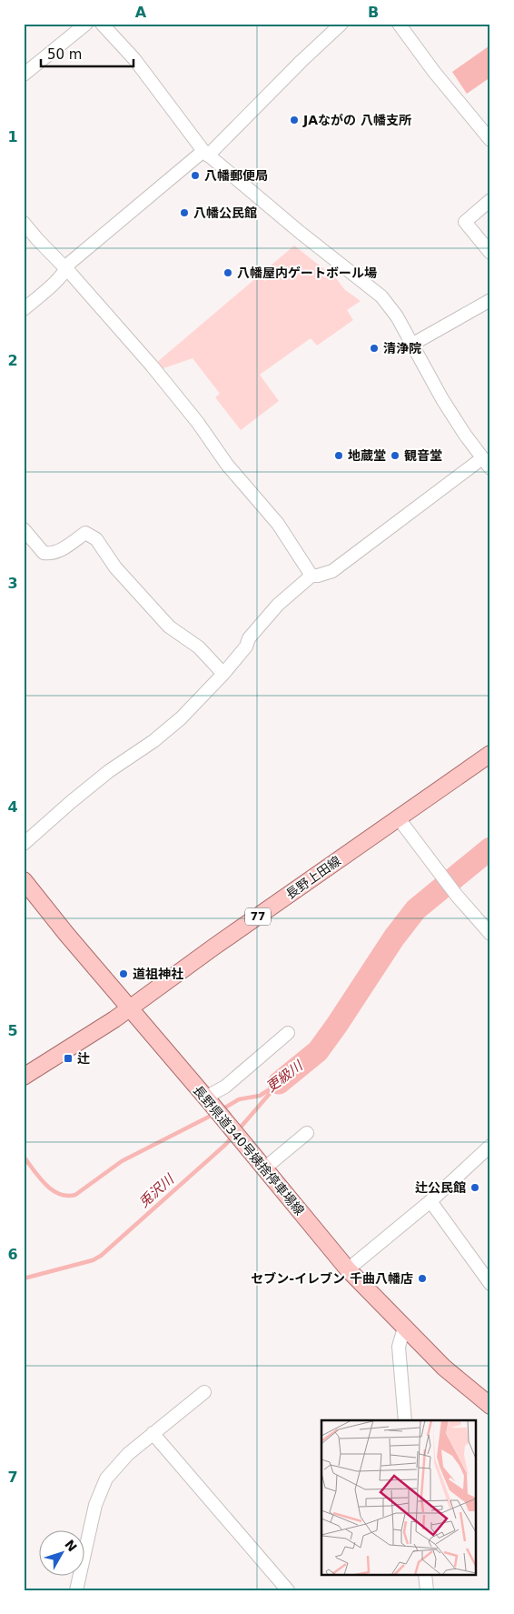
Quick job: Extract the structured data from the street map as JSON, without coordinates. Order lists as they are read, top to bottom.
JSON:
{
  "streets": {
    "main road": ["長野上田線", "77", "長野県道340号姨捨停車場線"]
  },
  "crossings": [
    ["長野上田線", "長野県道340号姨捨停車場線"]
  ],
  "water": ["更級川", "兎沢川"],
  "places": {
    "other": [
      "JAながの 八幡支所",
      "八幡郵便局",
      "八幡公民館",
      "八幡屋内ゲートボール場",
      "清浄院",
      "地蔵堂",
      "観音堂",
      "道祖神社",
      "辻公民館",
      "セブン-イレブン 千曲八幡店"
    ],
    "transit": ["辻"]
  },
  "scale_bar": "50 m",
  "north": "top right",
  "grid": {
    "columns": ["A", "B"],
    "rows": [
      "1",
      "2",
      "3",
      "4",
      "5",
      "6",
      "7"
    ]
  }
}
